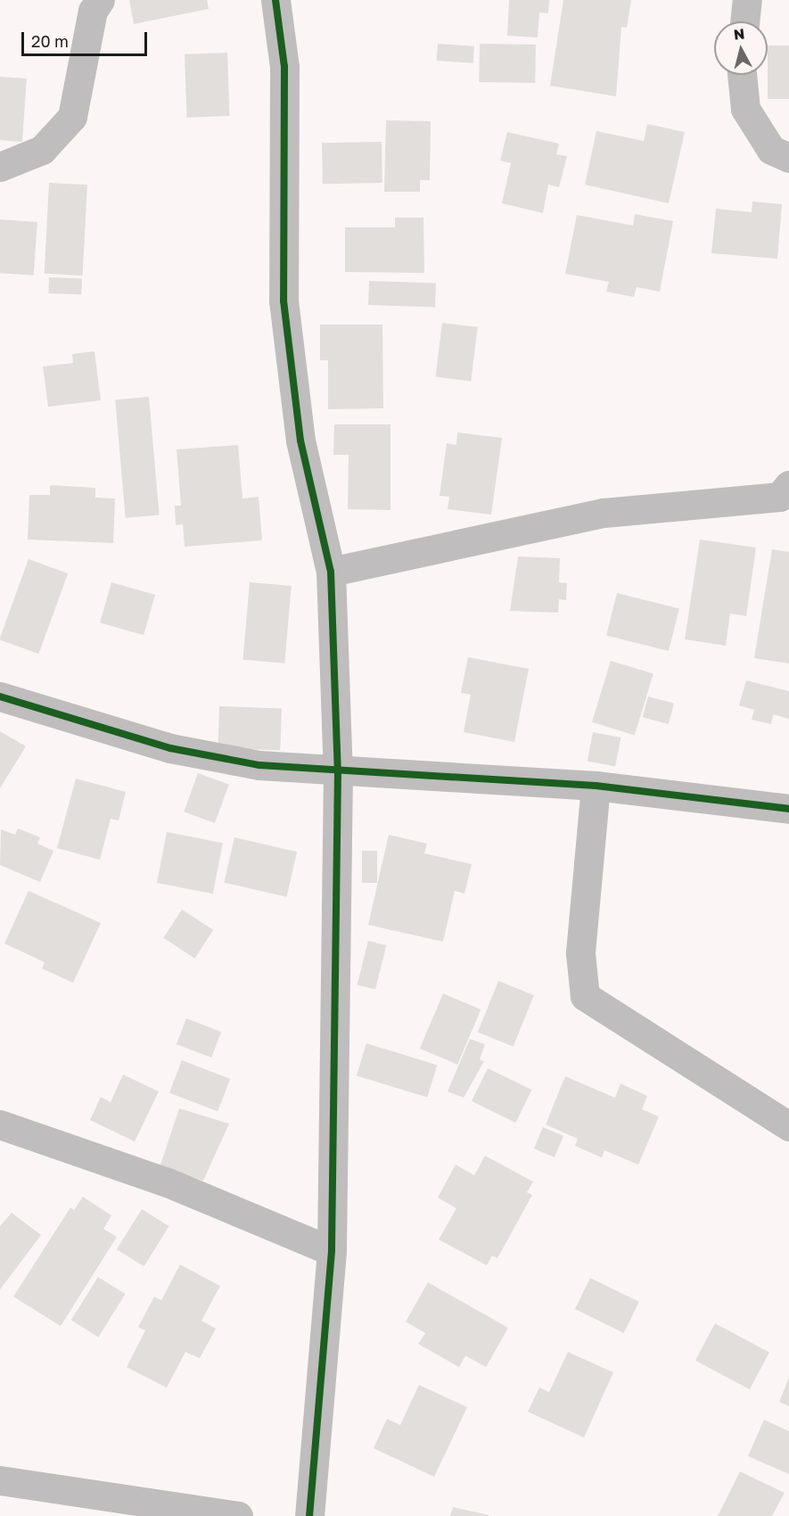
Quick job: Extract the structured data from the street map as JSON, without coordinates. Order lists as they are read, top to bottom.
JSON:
{
  "scale_bar": "20 m",
  "north": "top"
}
